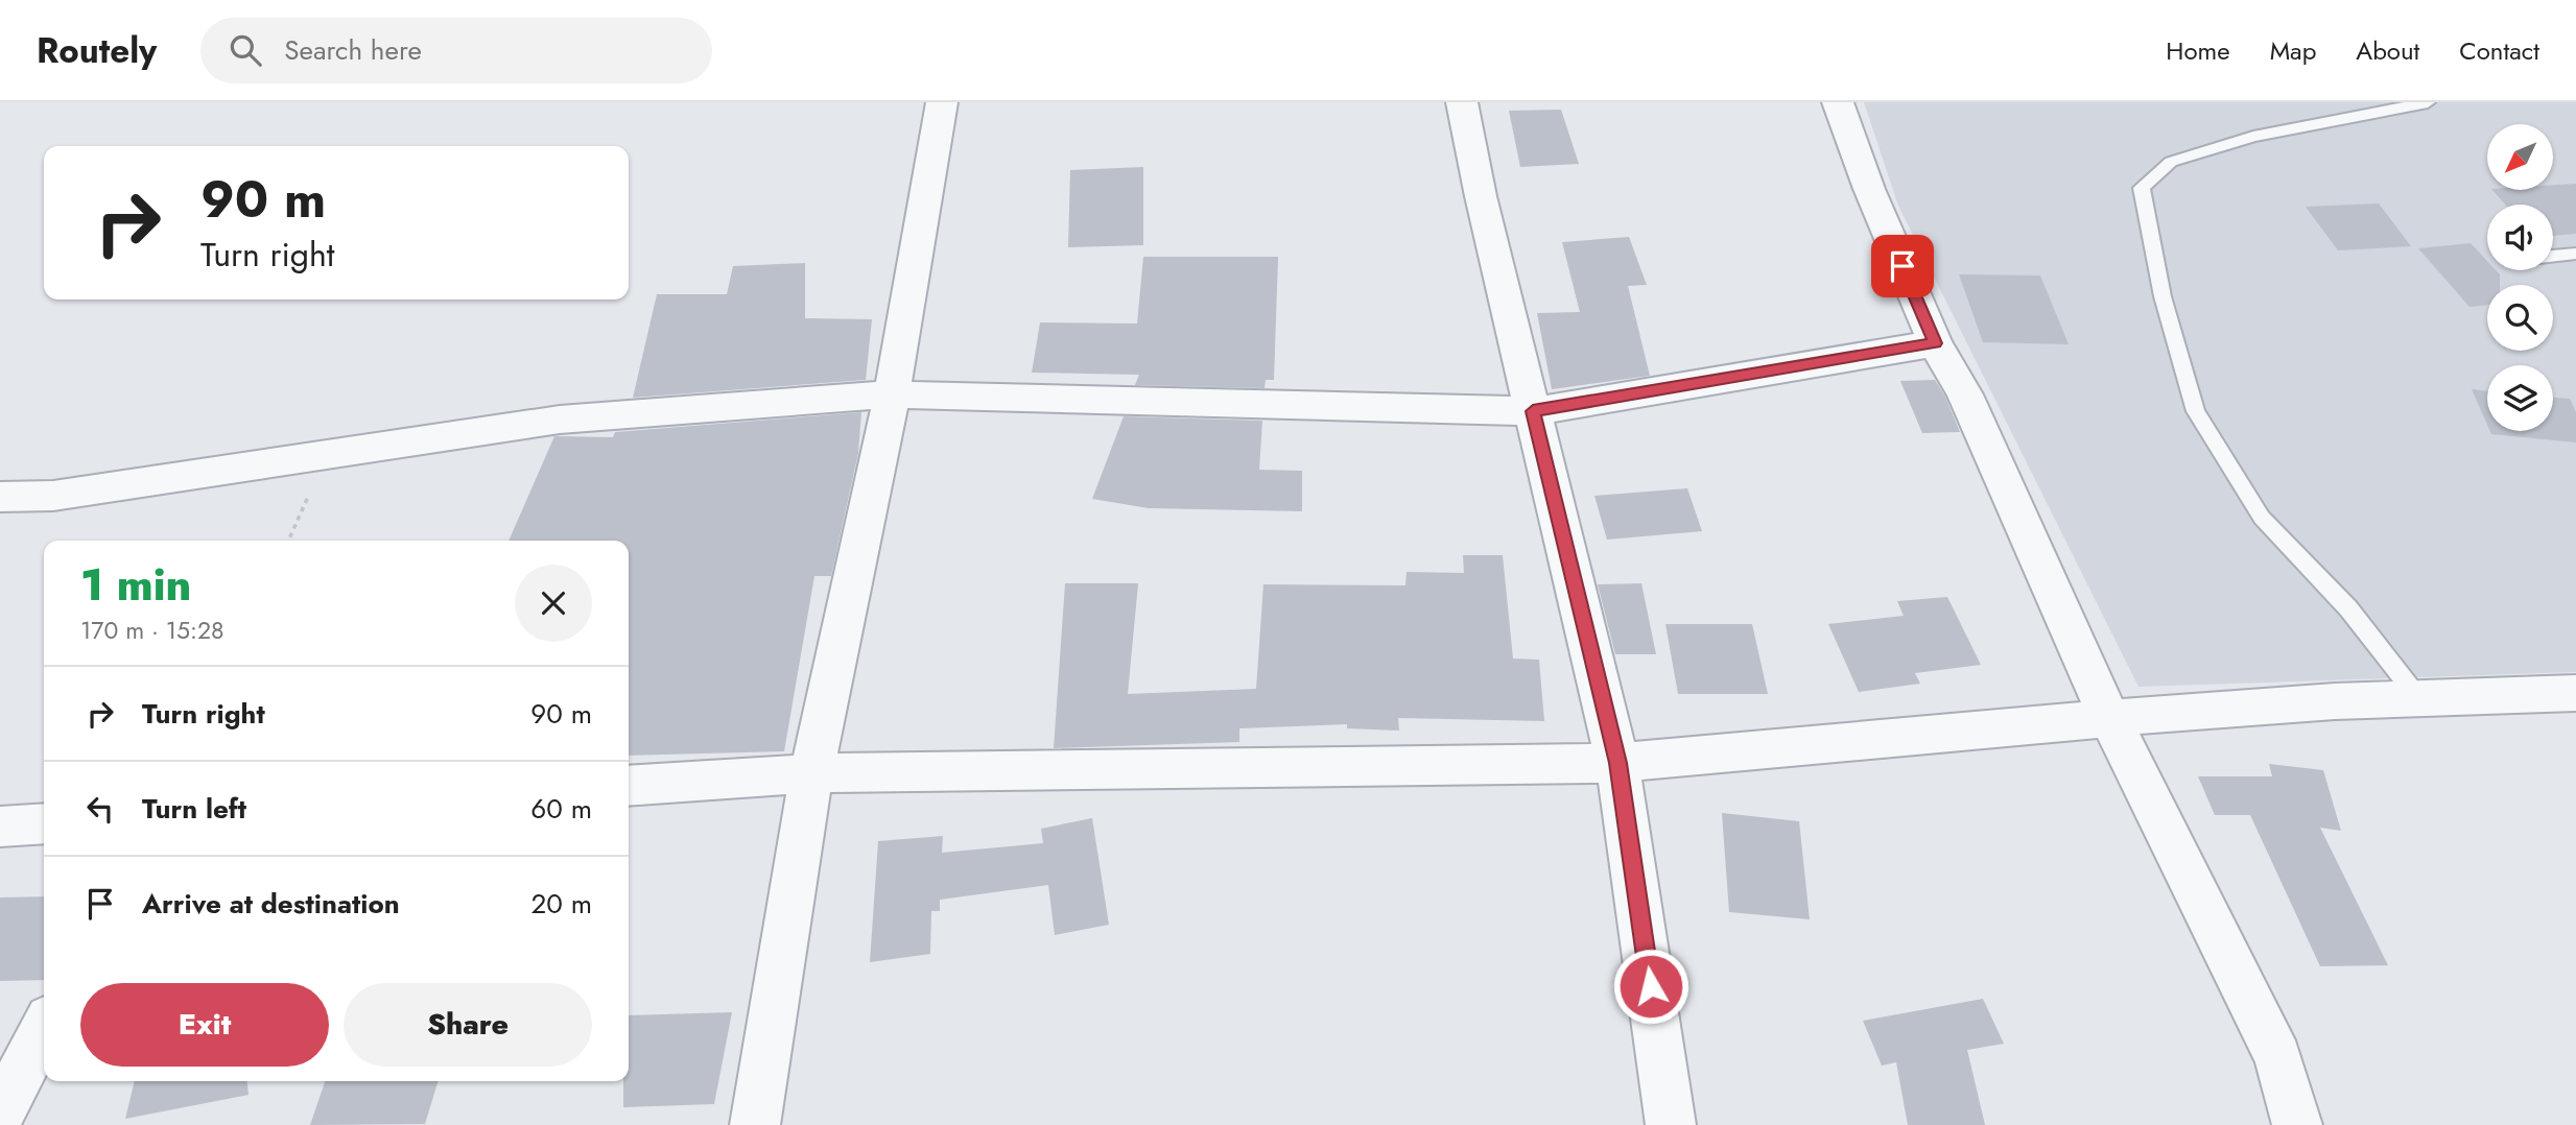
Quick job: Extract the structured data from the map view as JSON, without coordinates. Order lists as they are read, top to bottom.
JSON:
{
  "north": "bottom left",
  "page": {
    "header": "Routely",
    "search": "Search here",
    "nav": [
      "Home",
      "Map",
      "About",
      "Contact"
    ],
    "turn": ["90 m", "Turn right"],
    "heading": ["1 min", "170 m · 15:28"],
    "list": [
      {
        "name": "Turn right",
        "value": "90 m"
      },
      {
        "name": "Turn left",
        "value": "60 m"
      },
      {
        "name": "Arrive at destination",
        "value": "20 m"
      }
    ],
    "buttons": ["Exit", "Share"]
  }
}
